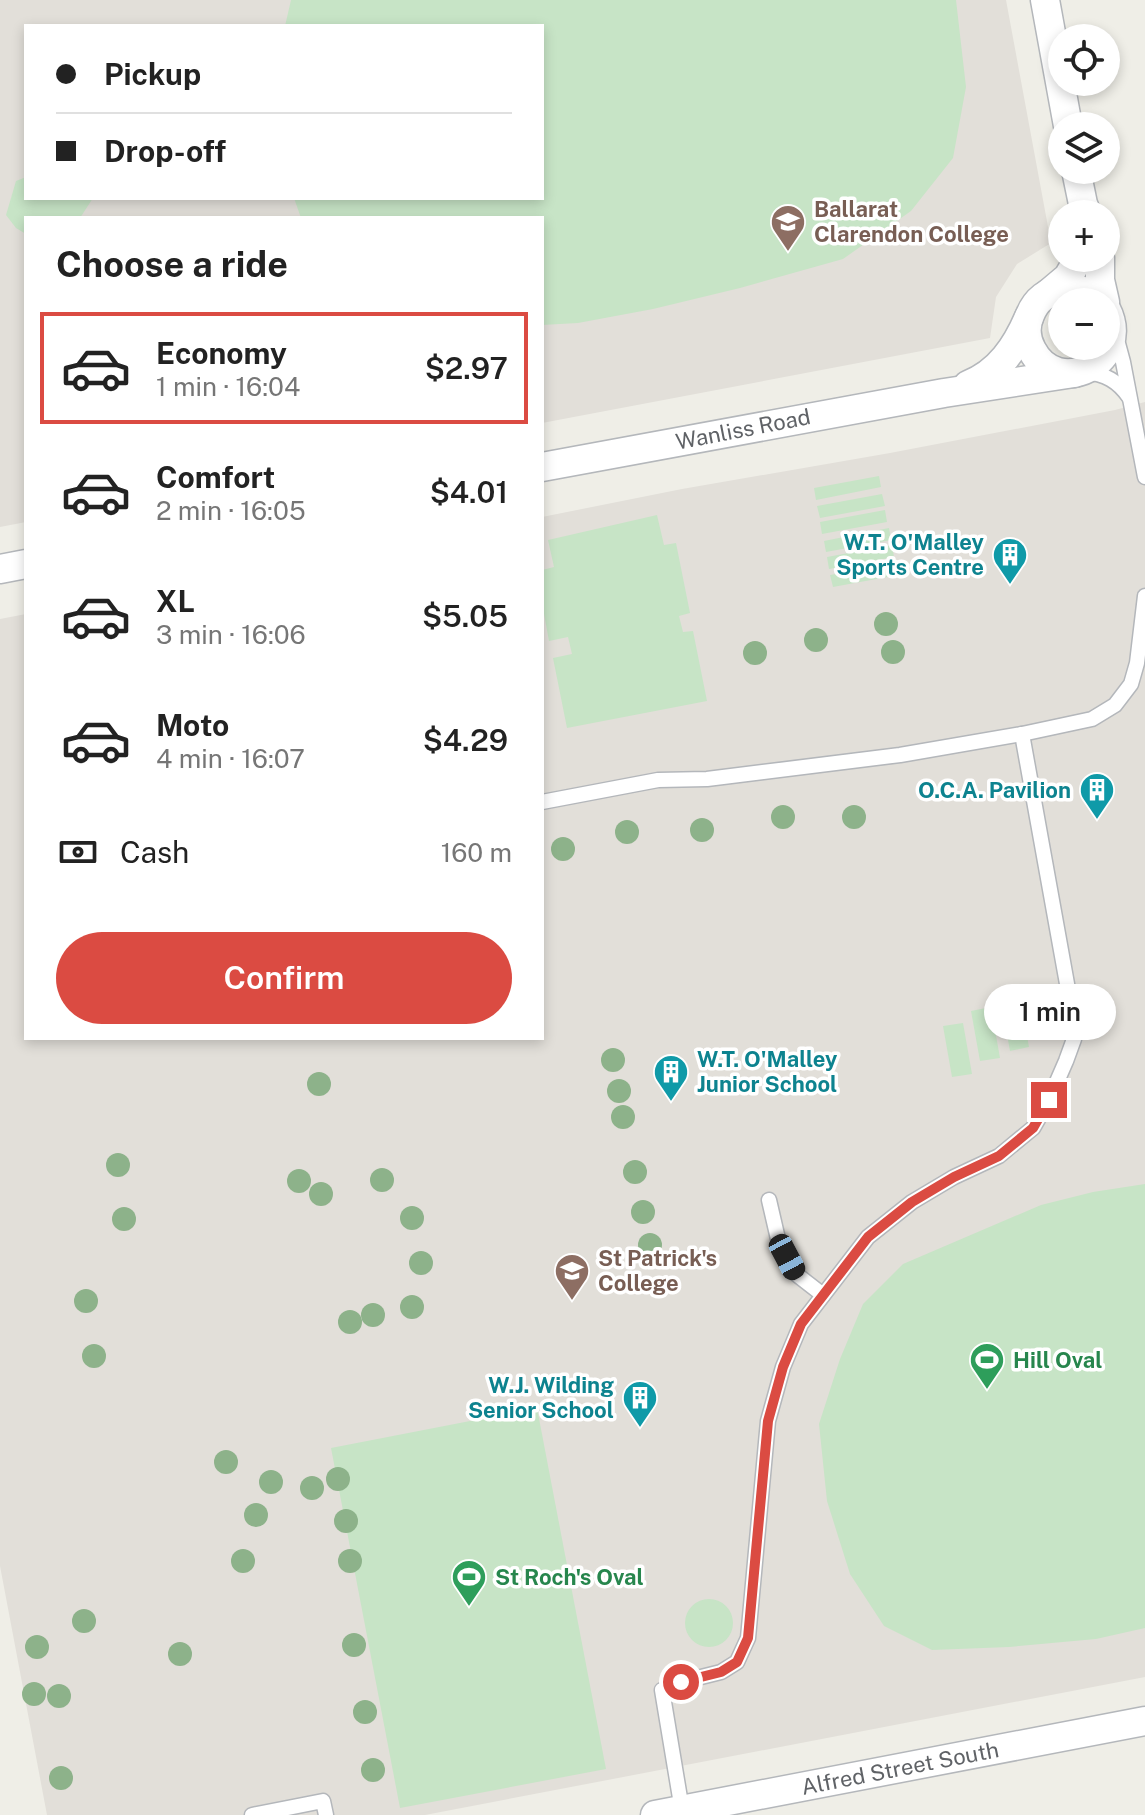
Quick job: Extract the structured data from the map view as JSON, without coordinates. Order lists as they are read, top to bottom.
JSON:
{
  "streets": {
    "street": ["Wanliss Road", "Alfred Street South"]
  },
  "places": {
    "school or university": ["Ballarat Clarendon College", "St Patrick's College"],
    "building": [
      "W.T. O'Malley Sports Centre",
      "O.C.A. Pavilion",
      "W.T. O'Malley Junior School",
      "W.J. Wilding Senior School"
    ],
    "sports": ["Hill Oval", "St Roch's Oval"]
  },
  "page": {
    "map_buttons": ["+", "−"],
    "banner": ["Pickup", "Drop-off"],
    "heading": "Choose a ride",
    "list": [
      {
        "name": "Economy",
        "note": "1 min · 16:04",
        "value": "$2.97"
      },
      {
        "name": "Comfort",
        "note": "2 min · 16:05",
        "value": "$4.01"
      },
      {
        "name": "XL",
        "note": "3 min · 16:06",
        "value": "$5.05"
      },
      {
        "name": "Moto",
        "note": "4 min · 16:07",
        "value": "$4.29"
      }
    ],
    "pay": ["Cash", "160 m"],
    "buttons": "Confirm",
    "bubble": "1 min"
  }
}
